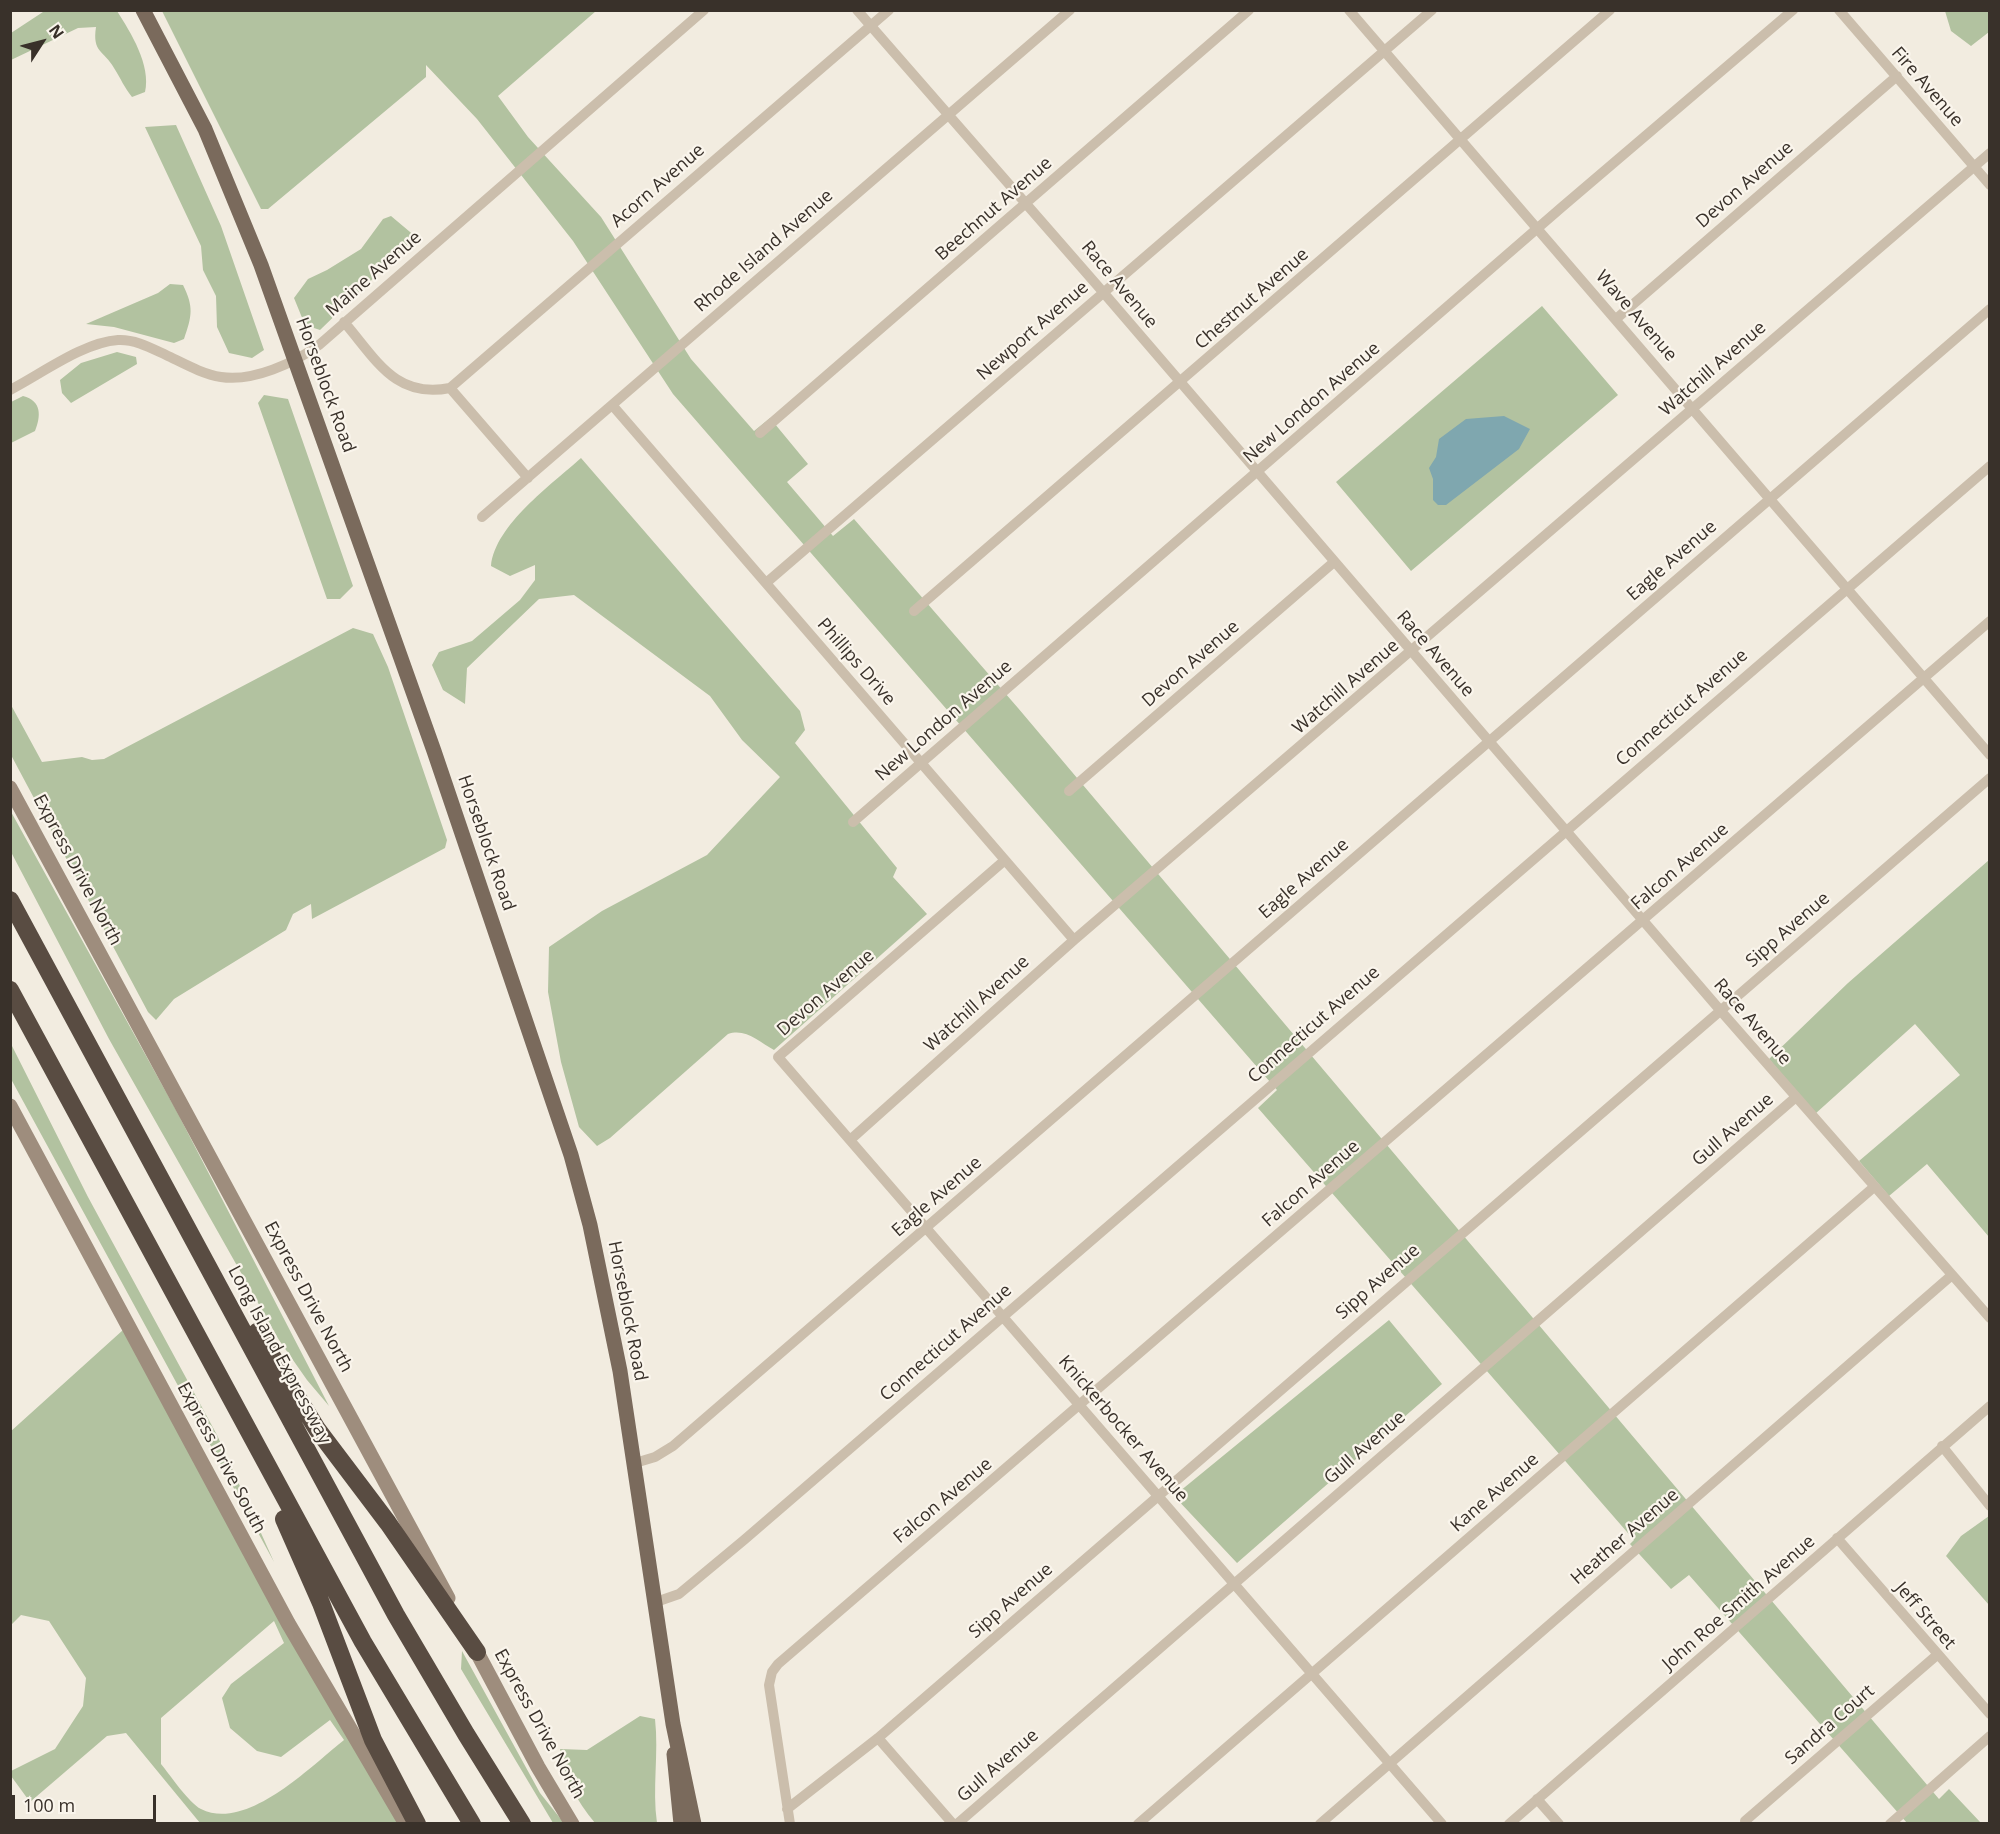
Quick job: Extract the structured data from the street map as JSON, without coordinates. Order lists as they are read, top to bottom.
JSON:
{
  "streets": {
    "highway": ["Long Island Expressway"],
    "main road": ["Horseblock Road", "Express Drive North", "Express Drive South"],
    "street": [
      "Fire Avenue",
      "Devon Avenue",
      "Acorn Avenue",
      "Beechnut Avenue",
      "Rhode Island Avenue",
      "Maine Avenue",
      "Race Avenue",
      "Chestnut Avenue",
      "Wave Avenue",
      "Newport Avenue",
      "Watchill Avenue",
      "New London Avenue",
      "Eagle Avenue",
      "Phillips Drive",
      "Connecticut Avenue",
      "Falcon Avenue",
      "Sipp Avenue",
      "Gull Avenue",
      "Knickerbocker Avenue",
      "Kane Avenue",
      "Heather Avenue",
      "John Roe Smith Avenue",
      "Jeff Street",
      "Sandra Court"
    ]
  },
  "crossings": [
    ["Fire Avenue", "Devon Avenue"],
    ["Fire Avenue", "Watchill Avenue"],
    ["Devon Avenue", "Race Avenue"],
    ["Devon Avenue", "Wave Avenue"],
    ["Devon Avenue", "Phillips Drive"],
    ["Devon Avenue", "Knickerbocker Avenue"],
    ["Acorn Avenue", "Race Avenue"],
    ["Beechnut Avenue", "Race Avenue"],
    ["Rhode Island Avenue", "Race Avenue"],
    ["Rhode Island Avenue", "Phillips Drive"],
    ["Maine Avenue", "Horseblock Road"],
    ["Race Avenue", "Chestnut Avenue"],
    ["Race Avenue", "Newport Avenue"],
    ["Race Avenue", "Watchill Avenue"],
    ["Race Avenue", "New London Avenue"],
    ["Race Avenue", "Eagle Avenue"],
    ["Race Avenue", "Connecticut Avenue"],
    ["Race Avenue", "Falcon Avenue"],
    ["Race Avenue", "Sipp Avenue"],
    ["Race Avenue", "Gull Avenue"],
    ["Race Avenue", "Kane Avenue"],
    ["Race Avenue", "Heather Avenue"],
    ["Chestnut Avenue", "Wave Avenue"],
    ["Wave Avenue", "Newport Avenue"],
    ["Wave Avenue", "Watchill Avenue"],
    ["Wave Avenue", "New London Avenue"],
    ["Wave Avenue", "Eagle Avenue"],
    ["Wave Avenue", "Connecticut Avenue"],
    ["Wave Avenue", "Falcon Avenue"],
    ["Newport Avenue", "Phillips Drive"],
    ["Watchill Avenue", "Phillips Drive"],
    ["Watchill Avenue", "Knickerbocker Avenue"],
    ["Horseblock Road", "Eagle Avenue"],
    ["Horseblock Road", "Connecticut Avenue"],
    ["New London Avenue", "Phillips Drive"],
    ["Eagle Avenue", "Knickerbocker Avenue"],
    ["Connecticut Avenue", "Knickerbocker Avenue"],
    ["Falcon Avenue", "Sipp Avenue"],
    ["Falcon Avenue", "Knickerbocker Avenue"],
    ["Sipp Avenue", "Knickerbocker Avenue"],
    ["Gull Avenue", "Knickerbocker Avenue"],
    ["Knickerbocker Avenue", "Kane Avenue"],
    ["Knickerbocker Avenue", "Heather Avenue"],
    ["John Roe Smith Avenue", "Jeff Street"],
    ["Jeff Street", "Sandra Court"]
  ],
  "scale_bar": "100 m",
  "north": "top right"
}
